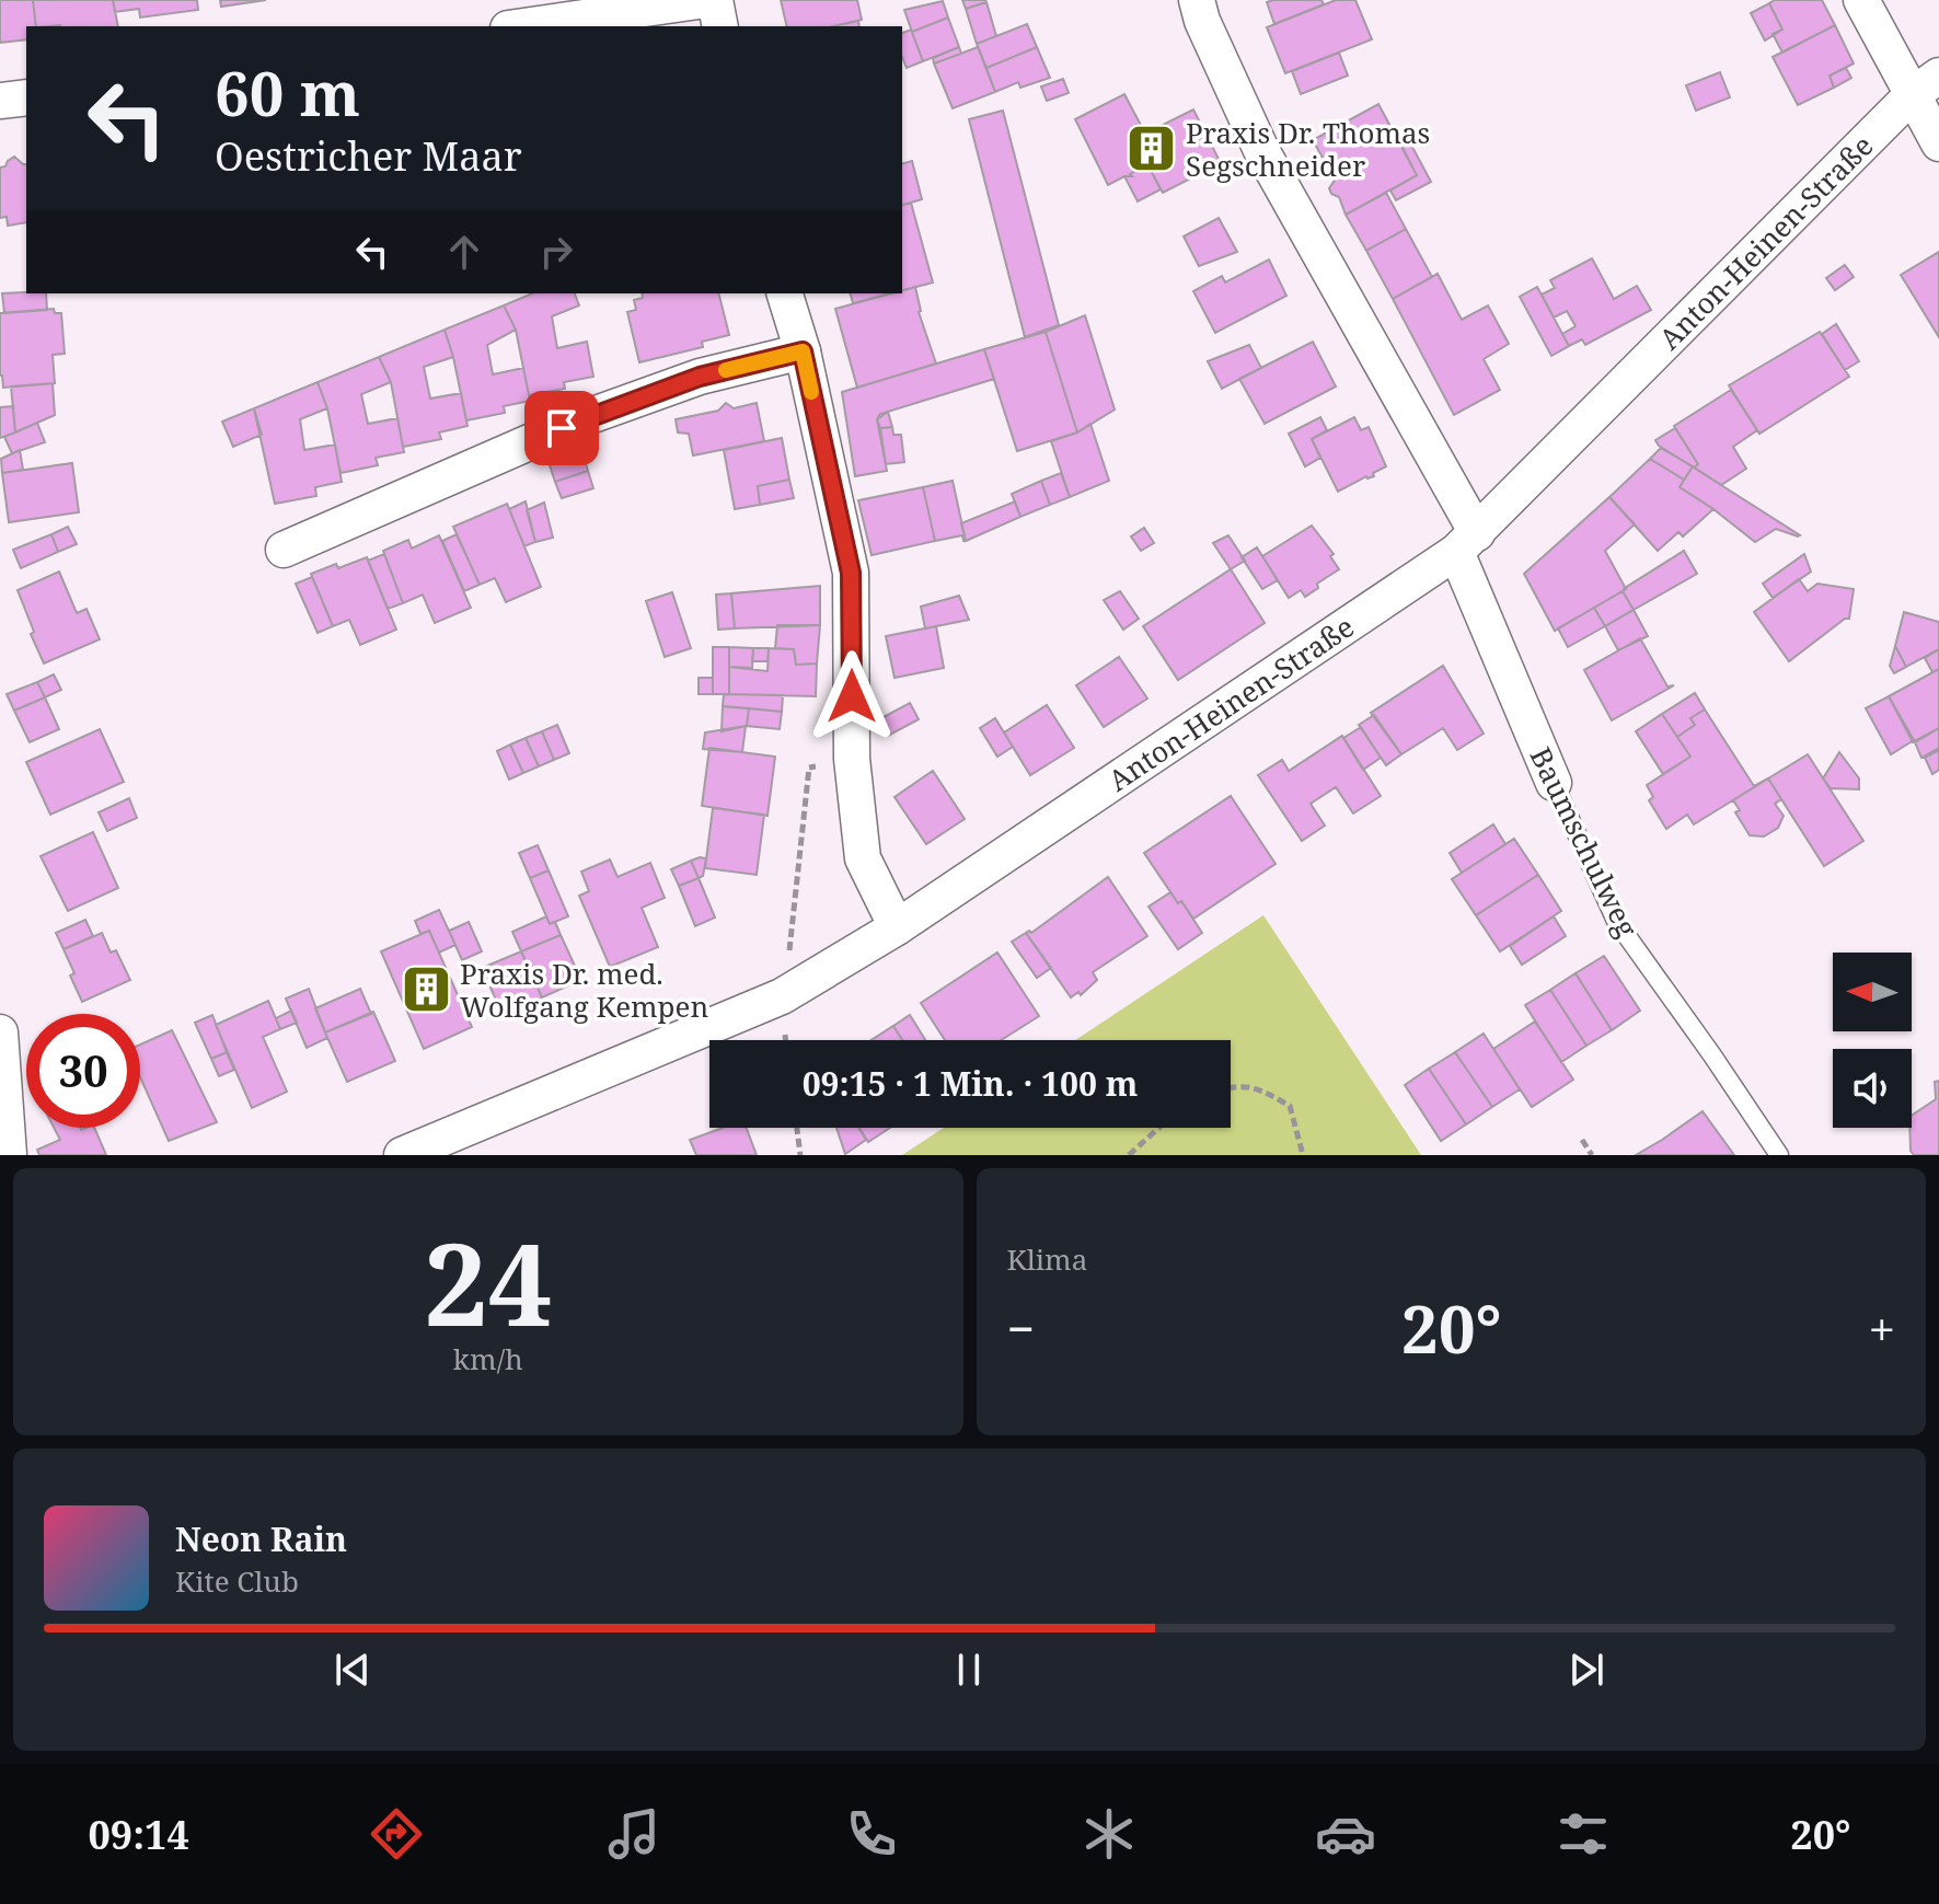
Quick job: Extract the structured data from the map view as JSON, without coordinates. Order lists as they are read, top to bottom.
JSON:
{
  "streets": {
    "street": ["Anton-Heinen-Straße", "Baumschulweg"]
  },
  "crossings": [
    ["Anton-Heinen-Straße", "Baumschulweg"]
  ],
  "places": {
    "building": ["Praxis Dr. Thomas Segschneider", "Praxis Dr. med. Wolfgang Kempen"]
  },
  "north": "left",
  "page": {
    "turn": ["60 m", "Oestricher Maar"],
    "limit": "30",
    "trip": "09:15 · 1 Min. · 100 m",
    "tile": [
      ["24", "km/h"],
      "Klima"
    ],
    "heat": ["−", "20°", "+"],
    "song": ["Neon Rain", "Kite Club"],
    "tabs": ["09:14", "20°"]
  }
}
